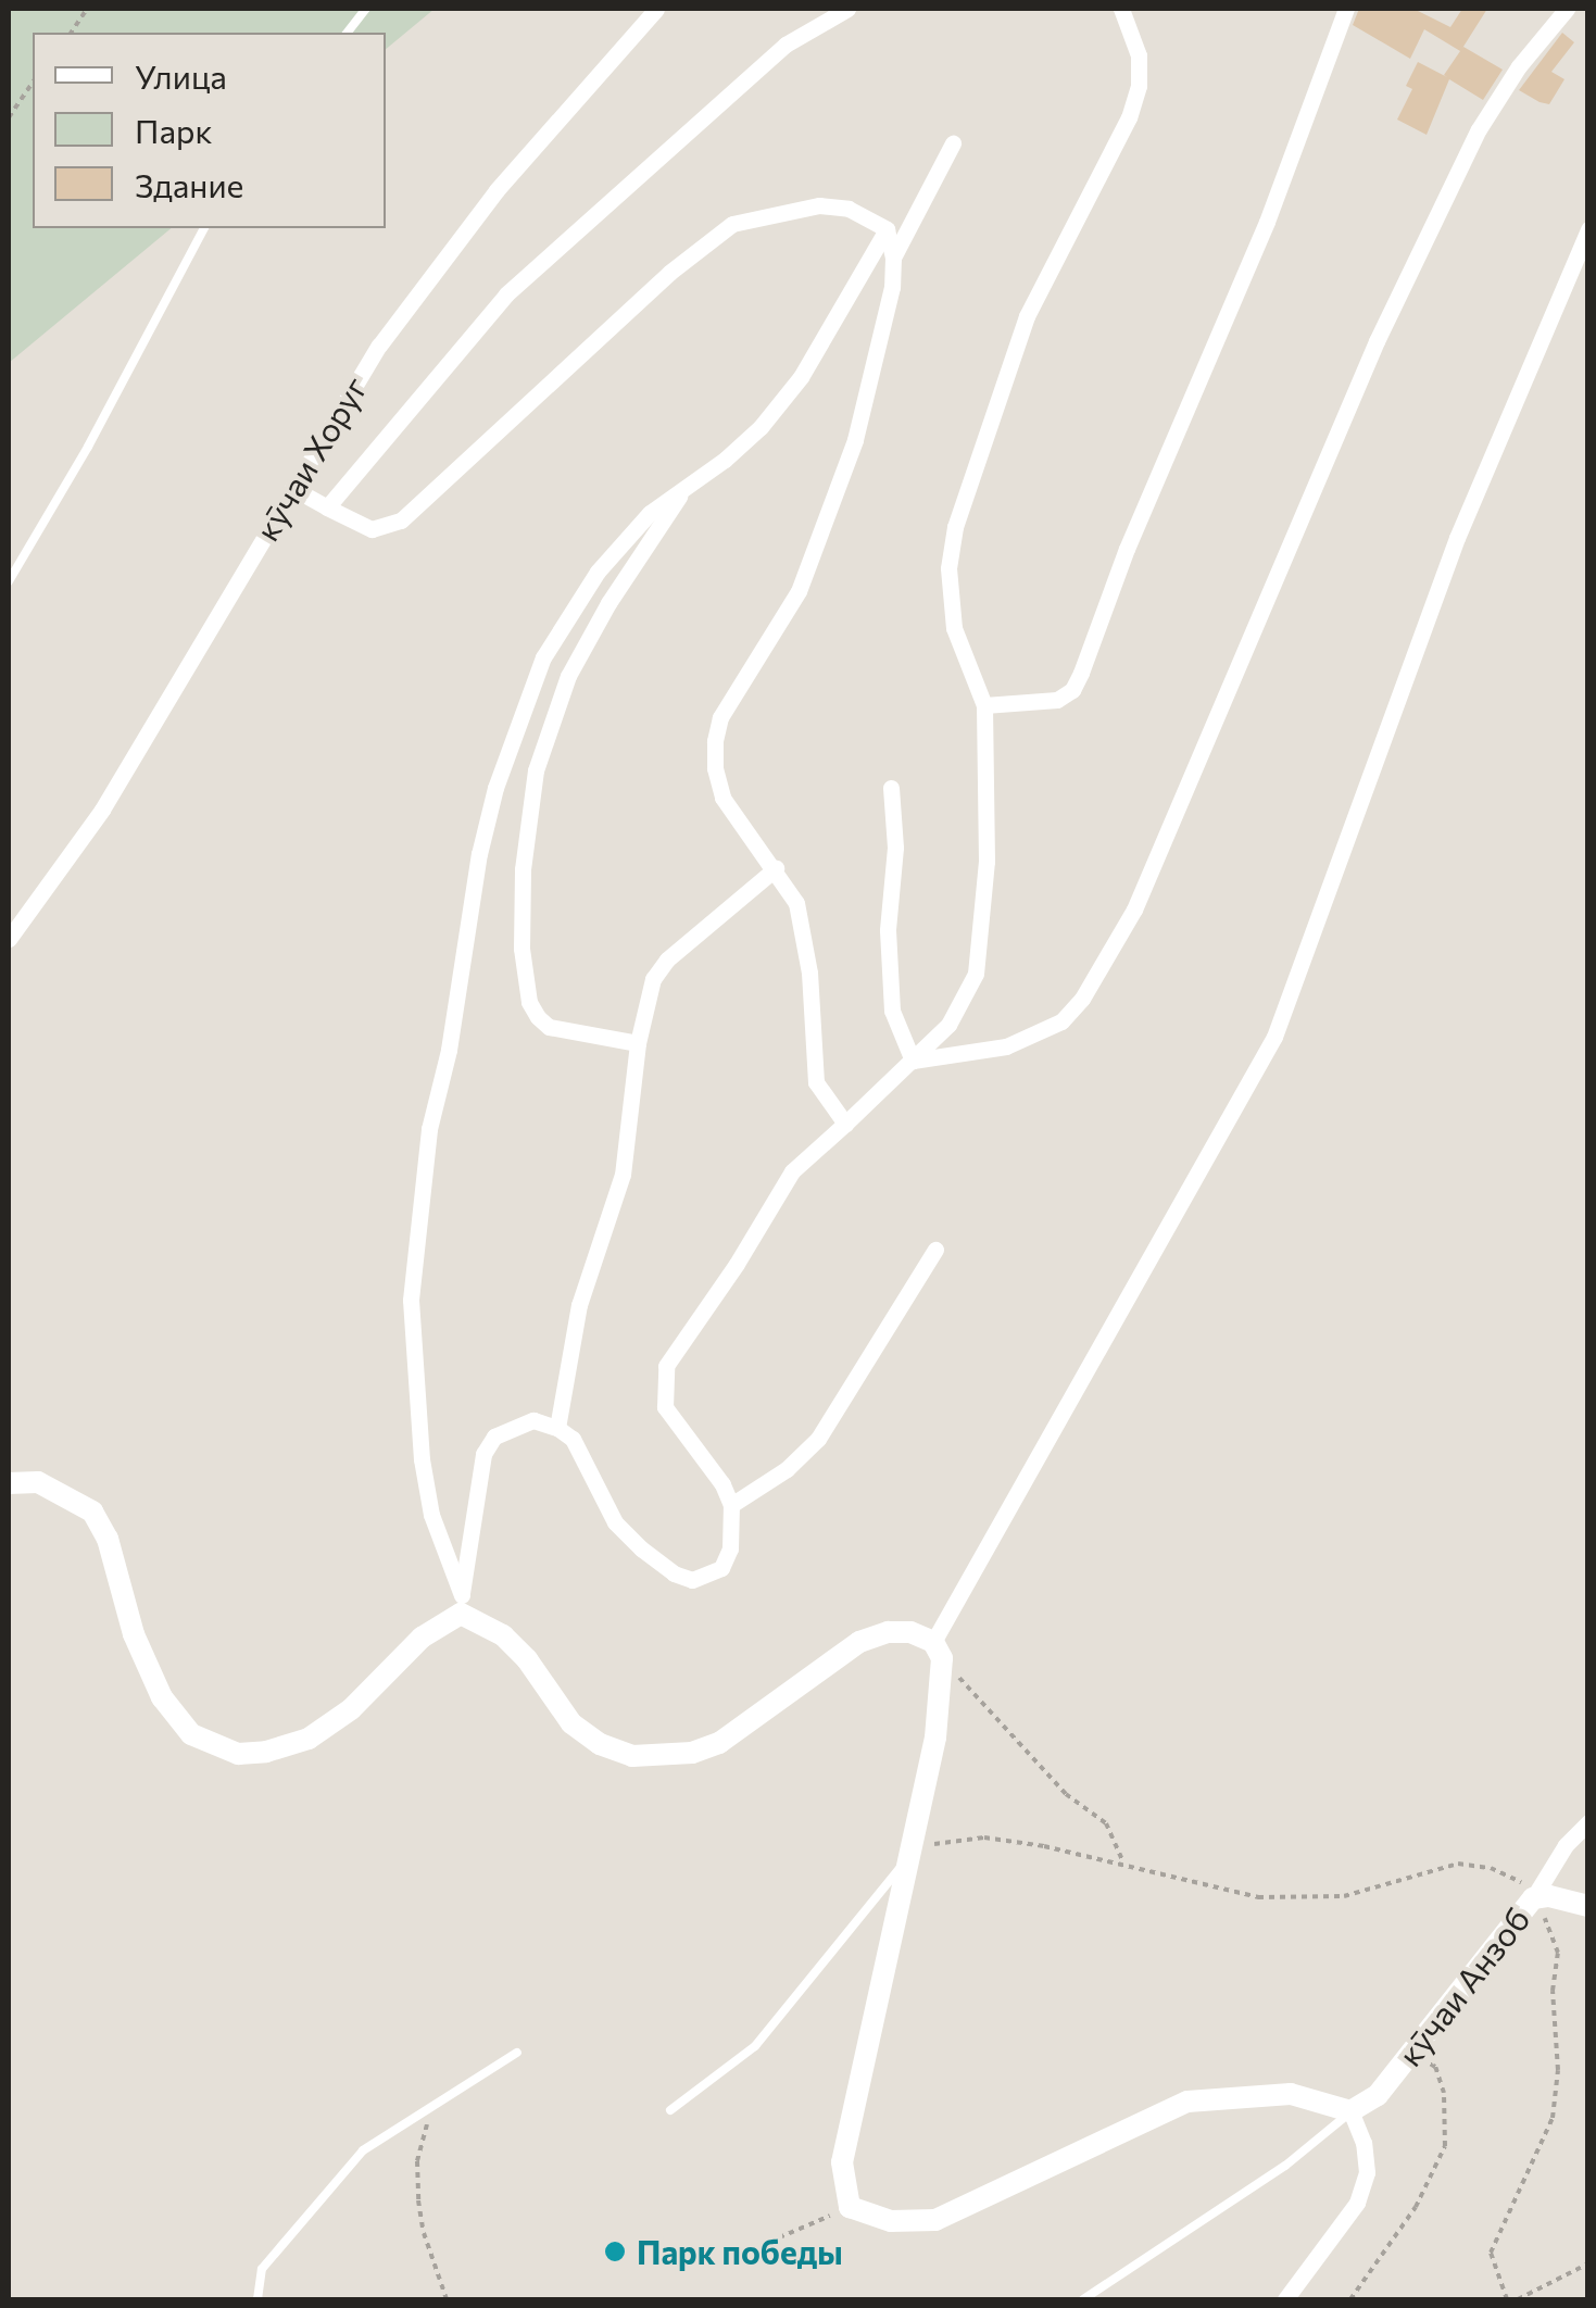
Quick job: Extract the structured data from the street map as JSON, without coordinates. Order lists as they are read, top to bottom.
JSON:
{
  "streets": {
    "street": ["кӯчаи Хоруг", "кӯчаи Анзоб"]
  },
  "places": ["Парк победы"],
  "legend": ["Улица", "Парк", "Здание"]
}
